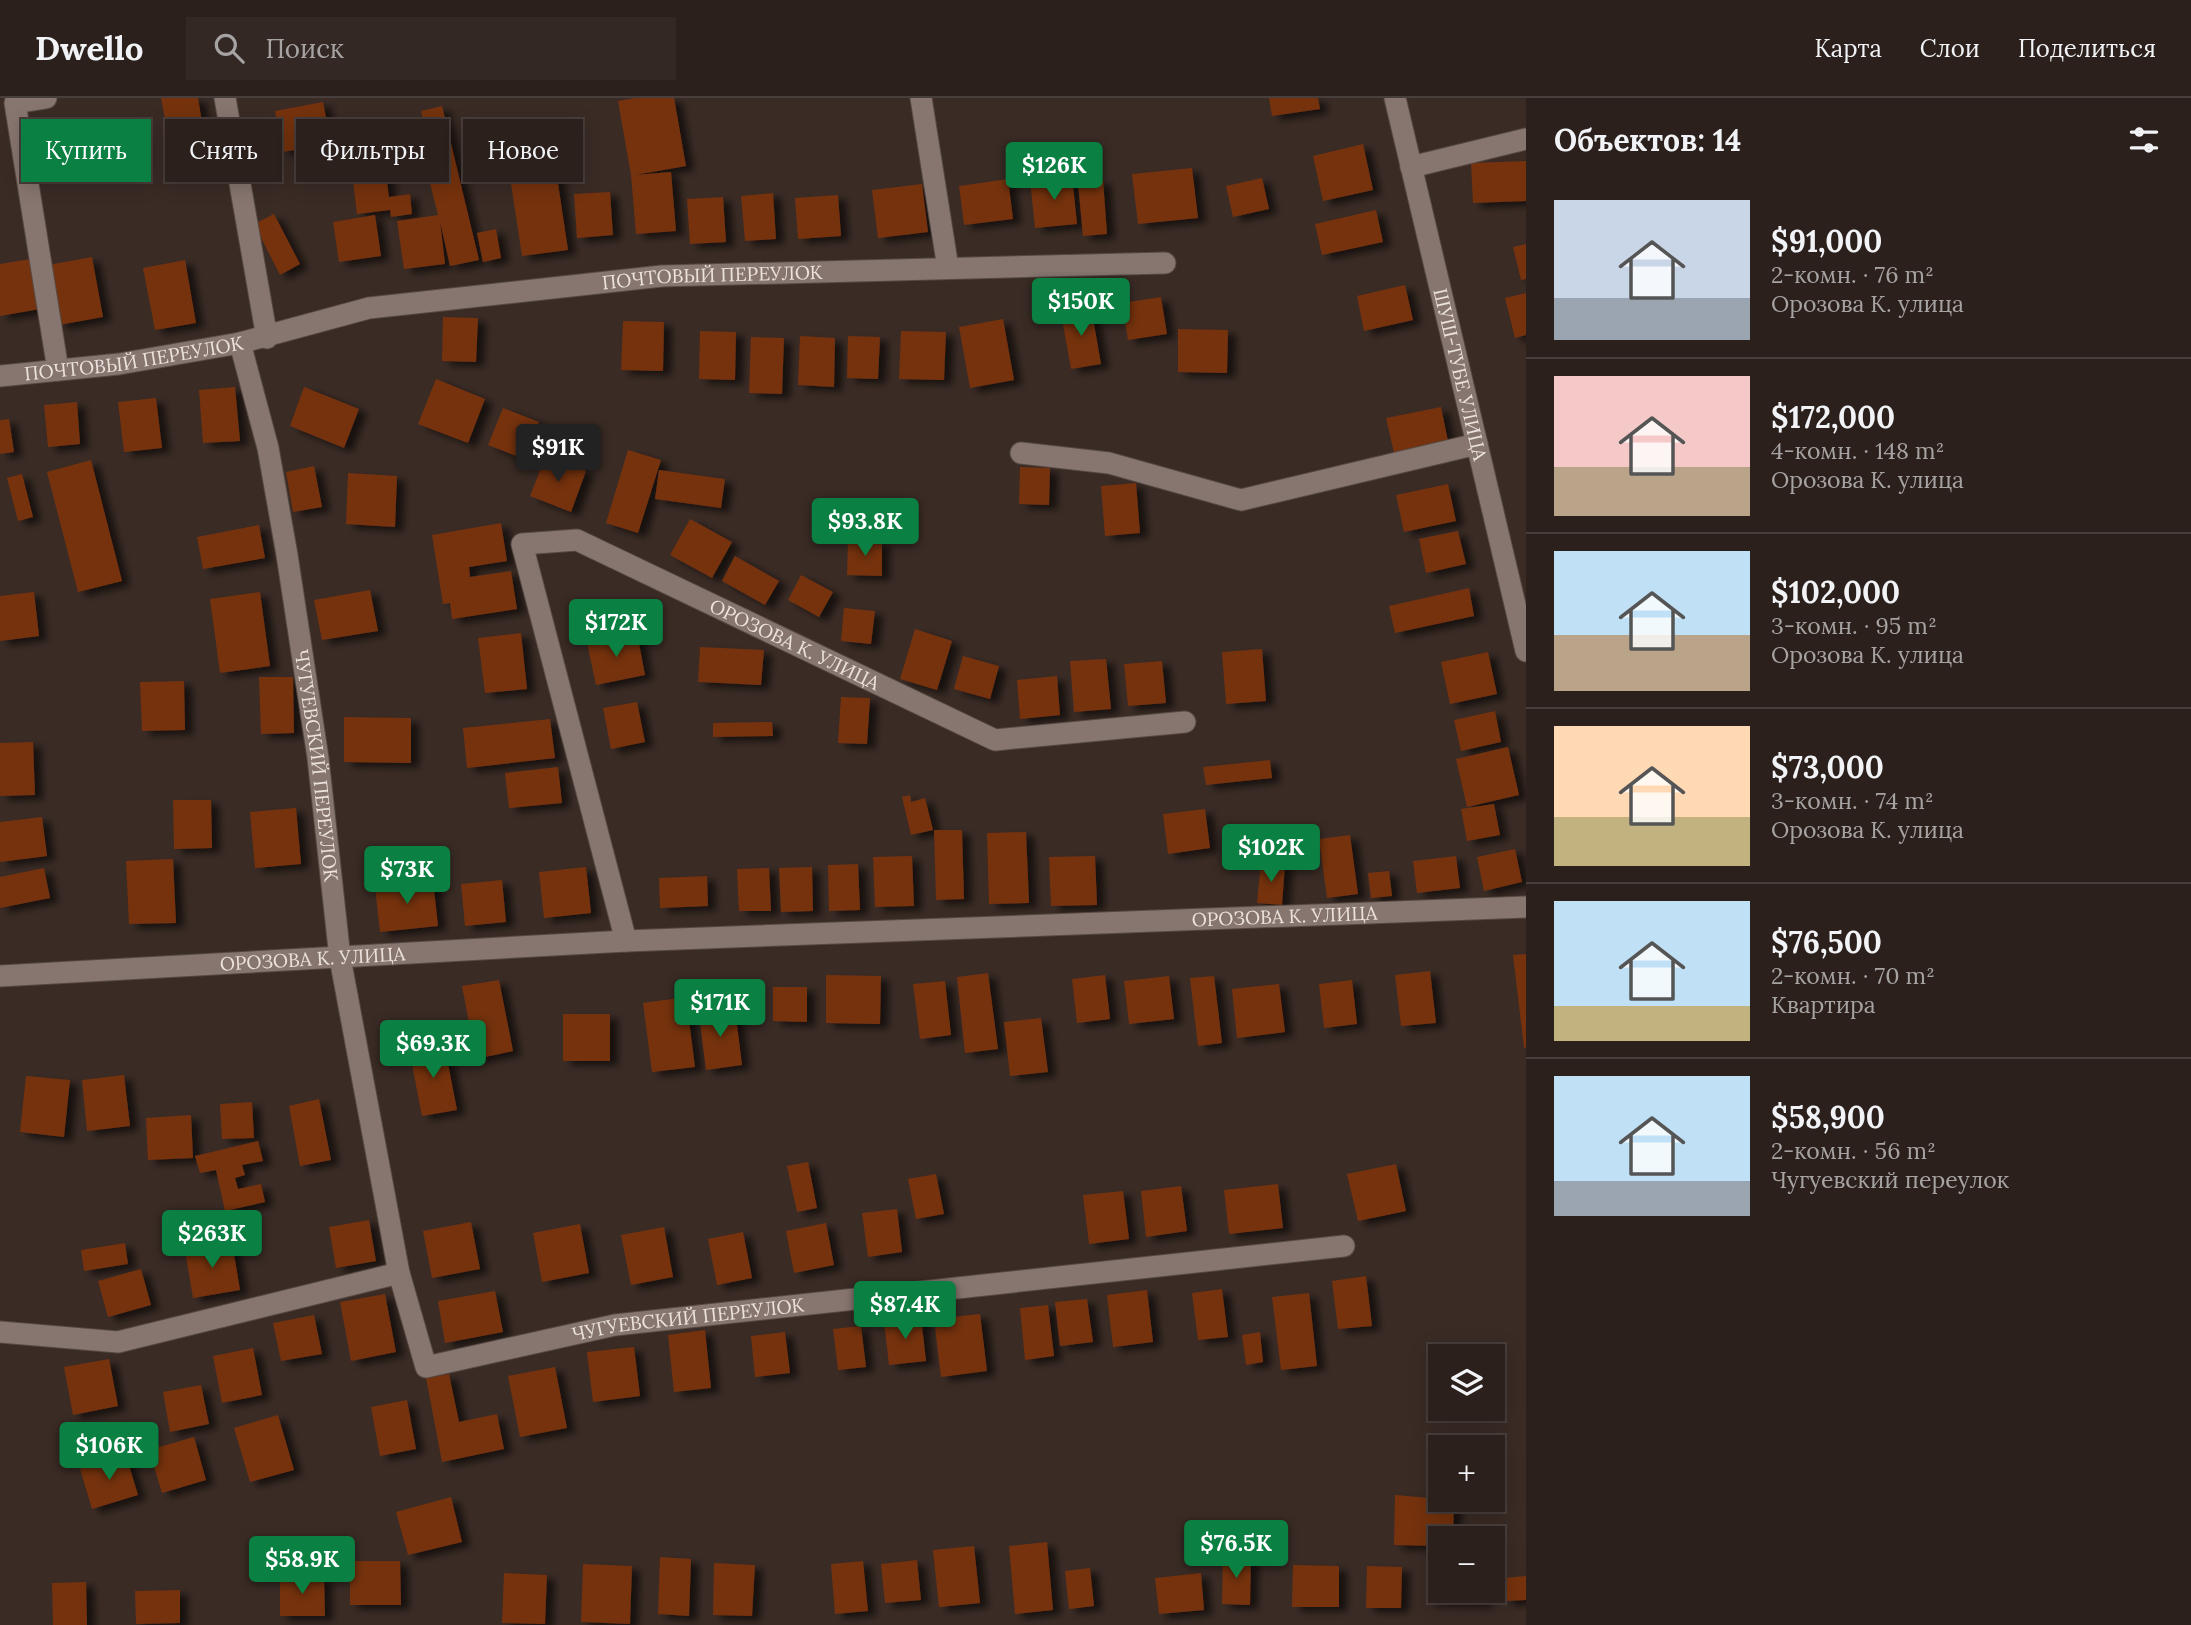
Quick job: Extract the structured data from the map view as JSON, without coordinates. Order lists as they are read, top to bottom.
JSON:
{
  "streets": {
    "street": [
      "ПОЧТОВЫЙ ПЕРЕУЛОК",
      "ШУШ-ТУБЕ УЛИЦА",
      "ОРОЗОВА К. УЛИЦА",
      "ЧУГУЕВСКИЙ ПЕРЕУЛОК"
    ]
  },
  "crossings": [
    ["ПОЧТОВЫЙ ПЕРЕУЛОК", "ЧУГУЕВСКИЙ ПЕРЕУЛОК"],
    ["ОРОЗОВА К. УЛИЦА", "ЧУГУЕВСКИЙ ПЕРЕУЛОК"]
  ],
  "page": {
    "header": "Dwello",
    "search": "Поиск",
    "nav": ["Карта", "Слои", "Поделиться"],
    "heading": "Объектов: 14",
    "chip": [
      "Купить",
      "Снять",
      "Фильтры",
      "Новое"
    ],
    "price": [
      "$126K",
      "$150K",
      "$91K",
      "$93.8K",
      "$172K",
      "$102K",
      "$73K",
      "$171K",
      "$69.3K",
      "$263K",
      "$87.4K",
      "$106K",
      "$76.5K",
      "$58.9K"
    ],
    "list": [
      {
        "name": "$91,000",
        "note": "2-комн. · 76 m² · Орозова К. улица"
      },
      {
        "name": "$172,000",
        "note": "4-комн. · 148 m² · Орозова К. улица"
      },
      {
        "name": "$102,000",
        "note": "3-комн. · 95 m² · Орозова К. улица"
      },
      {
        "name": "$73,000",
        "note": "3-комн. · 74 m² · Орозова К. улица"
      },
      {
        "name": "$76,500",
        "note": "2-комн. · 70 m² · Квартира"
      },
      {
        "name": "$58,900",
        "note": "2-комн. · 56 m² · Чугуевский переулок"
      }
    ],
    "map_buttons": ["+", "−"]
  }
}
